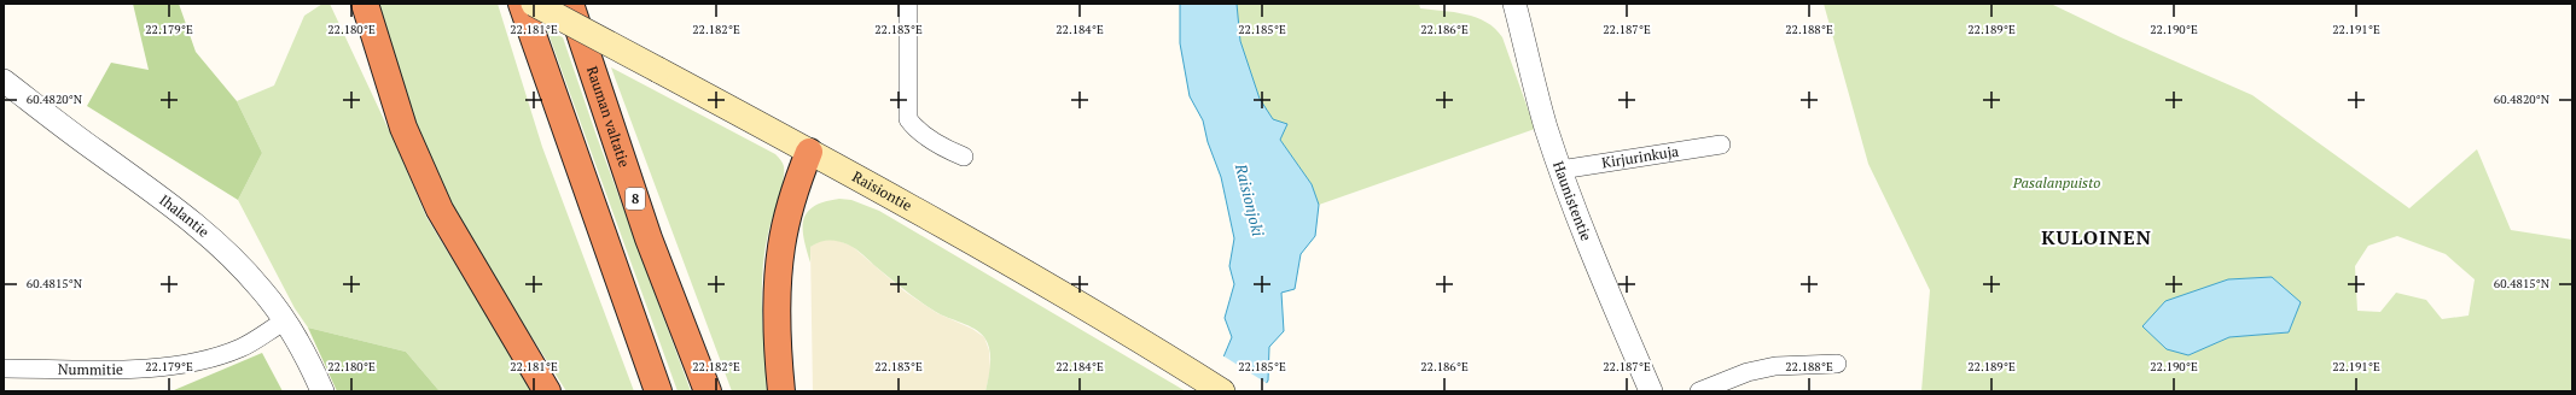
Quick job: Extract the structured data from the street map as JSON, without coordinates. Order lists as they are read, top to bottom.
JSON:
{
  "streets": {
    "highway": ["Rauman valtatie", "8"],
    "main road": ["Raisiontie"],
    "street": [
      "Kirjurinkuja",
      "Haunistentie",
      "Ihalantie",
      "Nummitie"
    ]
  },
  "crossings": [
    ["Kirjurinkuja", "Haunistentie"],
    ["Ihalantie", "Nummitie"]
  ],
  "districts": ["KULOINEN"],
  "water": ["Raisionjoki"],
  "parks": ["Pasalanpuisto"],
  "coordinates": [
    "22.179°E",
    "22.180°E",
    "22.181°E",
    "22.182°E",
    "22.183°E",
    "22.184°E",
    "22.185°E",
    "22.186°E",
    "22.187°E",
    "22.188°E",
    "22.189°E",
    "22.190°E",
    "22.191°E",
    "60.4820°N",
    "60.4815°N"
  ]
}
